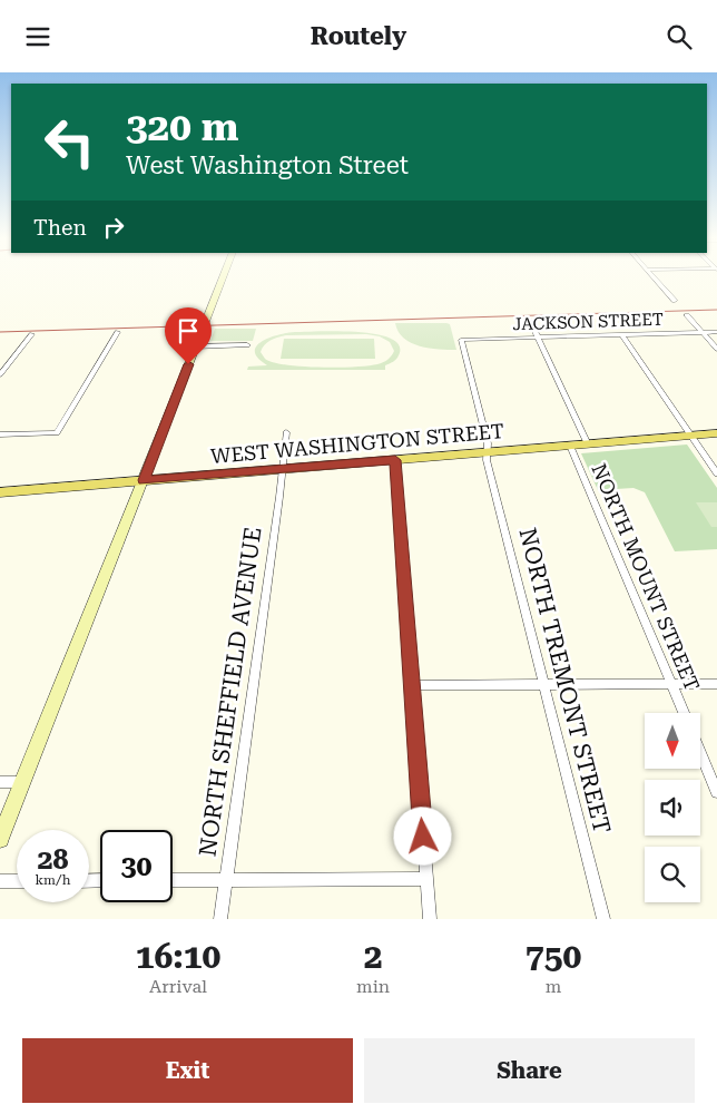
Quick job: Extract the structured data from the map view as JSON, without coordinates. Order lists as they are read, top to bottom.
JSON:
{
  "streets": {
    "main road": ["WEST WASHINGTON STREET"],
    "street": [
      "JACKSON STREET",
      "NORTH MOUNT STREET",
      "NORTH TREMONT STREET",
      "NORTH SHEFFIELD AVENUE"
    ]
  },
  "crossings": [
    ["JACKSON STREET", "NORTH TREMONT STREET"],
    ["WEST WASHINGTON STREET", "NORTH MOUNT STREET"],
    ["WEST WASHINGTON STREET", "NORTH TREMONT STREET"],
    ["WEST WASHINGTON STREET", "NORTH SHEFFIELD AVENUE"]
  ],
  "north": "bottom",
  "page": {
    "header": "Routely",
    "turn": ["320 m", "West Washington Street"],
    "then": "Then",
    "speed": "28 km/h",
    "limit": "30",
    "eta": [
      "16:10",
      "Arrival",
      "2",
      "min",
      "750",
      "m"
    ],
    "buttons": ["Exit", "Share"]
  }
}
